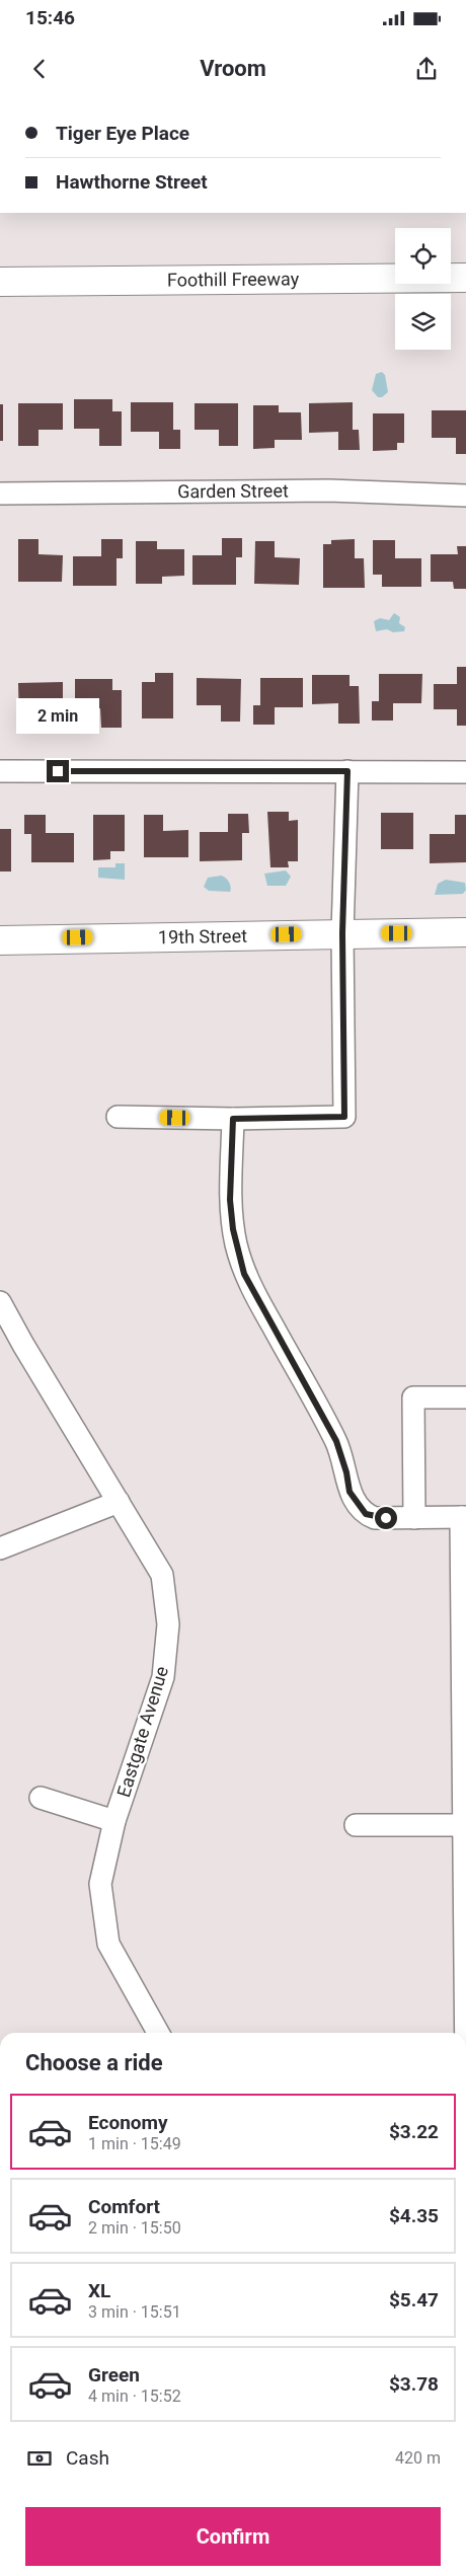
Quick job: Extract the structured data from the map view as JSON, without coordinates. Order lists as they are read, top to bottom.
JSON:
{
  "streets": {
    "main road": ["Foothill Freeway", "19th Street"],
    "street": ["Garden Street", "Eastgate Avenue"]
  },
  "page": {
    "status": "15:46",
    "header": "Vroom",
    "banner": ["Tiger Eye Place", "Hawthorne Street"],
    "bubble": "2 min",
    "heading": "Choose a ride",
    "list": [
      {
        "name": "Economy",
        "note": "1 min · 15:49",
        "value": "$3.22"
      },
      {
        "name": "Comfort",
        "note": "2 min · 15:50",
        "value": "$4.35"
      },
      {
        "name": "XL",
        "note": "3 min · 15:51",
        "value": "$5.47"
      },
      {
        "name": "Green",
        "note": "4 min · 15:52",
        "value": "$3.78"
      }
    ],
    "pay": ["Cash", "420 m"],
    "buttons": "Confirm"
  }
}
